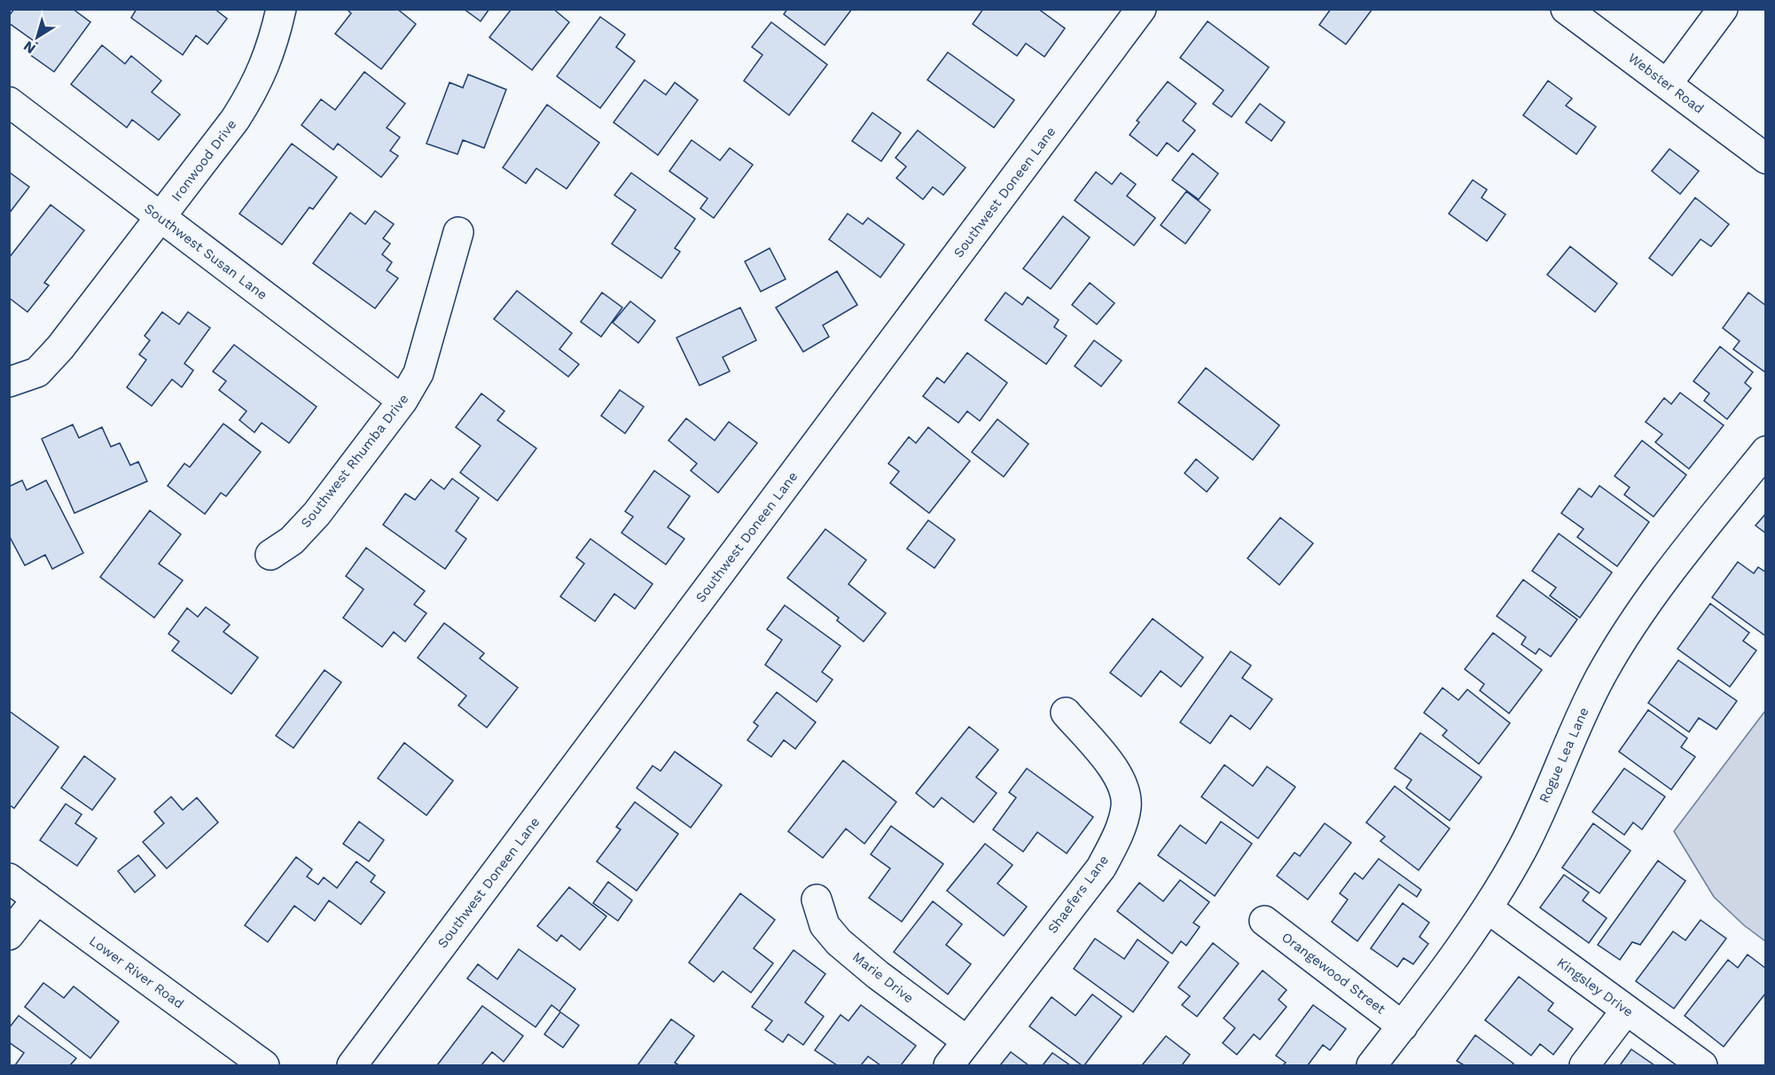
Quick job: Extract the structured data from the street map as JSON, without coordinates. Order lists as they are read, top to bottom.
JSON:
{
  "streets": {
    "street": [
      "Webster Road",
      "Ironwood Drive",
      "Southwest Doneen Lane",
      "Southwest Susan Lane",
      "Southwest Rhumba Drive",
      "Rogue Lea Lane",
      "Shaefers Lane",
      "Lower River Road",
      "Orangewood Street",
      "Marie Drive",
      "Kingsley Drive"
    ]
  },
  "crossings": [
    ["Ironwood Drive", "Southwest Susan Lane"],
    ["Southwest Susan Lane", "Southwest Rhumba Drive"],
    ["Rogue Lea Lane", "Orangewood Street"],
    ["Rogue Lea Lane", "Kingsley Drive"],
    ["Shaefers Lane", "Marie Drive"]
  ],
  "north": "bottom left"
}
